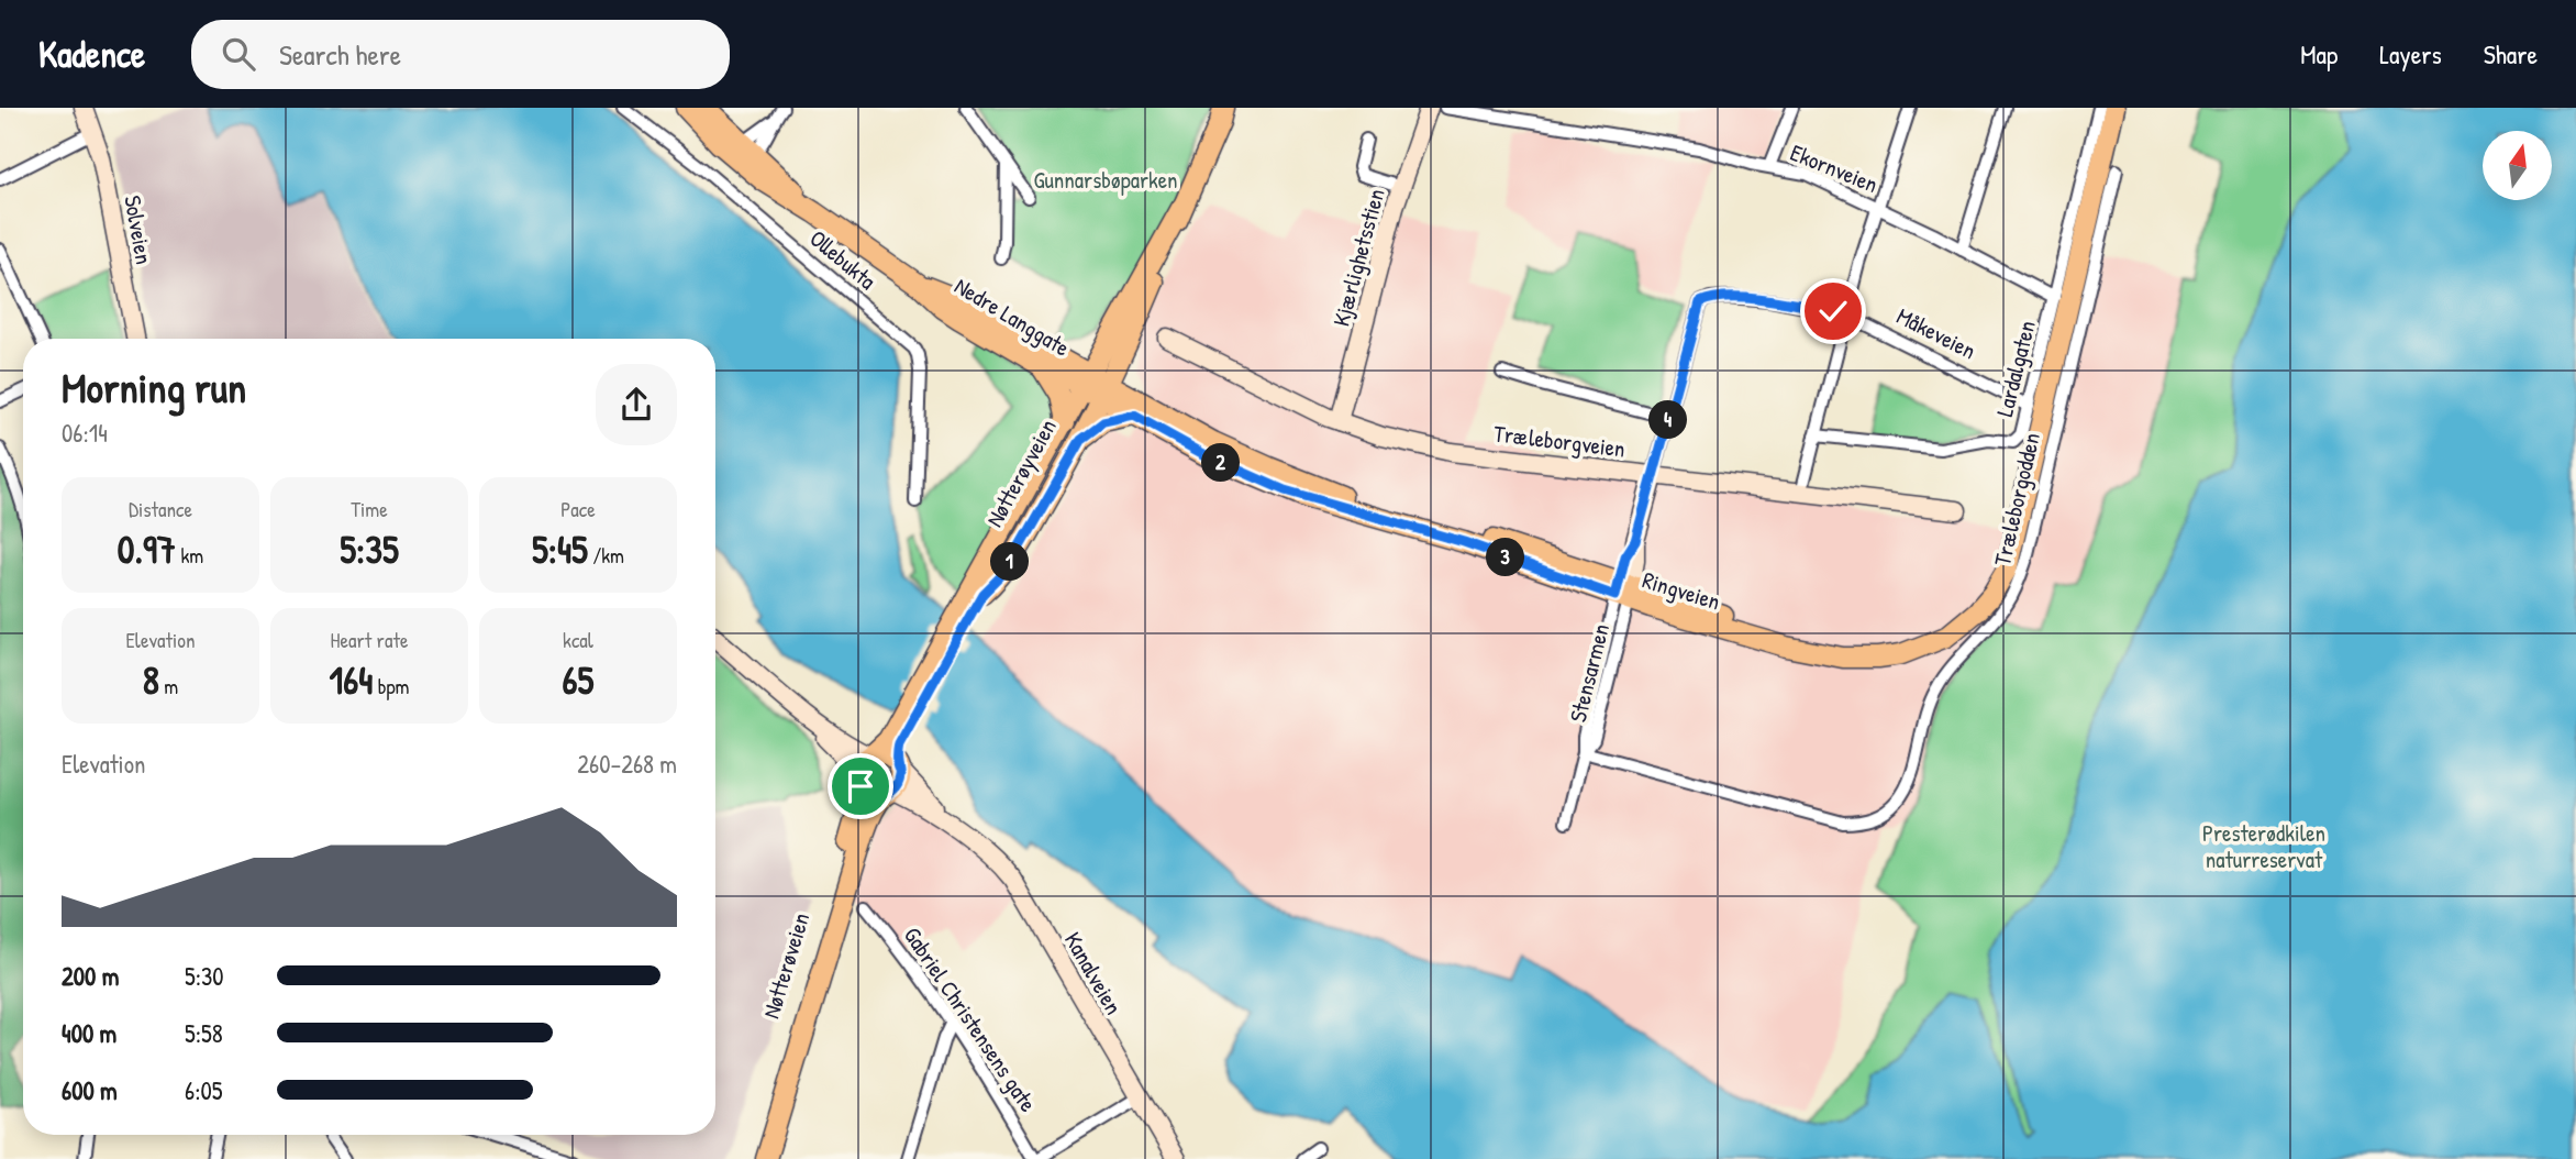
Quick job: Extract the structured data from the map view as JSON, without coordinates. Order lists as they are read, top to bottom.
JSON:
{
  "streets": {
    "main road": [
      "Nedre Langgate",
      "Nøtterøyveien",
      "Ringveien",
      "Nøtterøveien"
    ],
    "street": [
      "Ekornveien",
      "Solveien",
      "Kjærlighetsstien",
      "Ollebukta",
      "Måkeveien",
      "Lardalgaten",
      "Træleborgveien",
      "Træleborgodden",
      "Stensarmen",
      "Kanalveien",
      "Gabriel Christensens gate"
    ]
  },
  "crossings": [
    ["Ekornveien", "Lardalgaten"],
    ["Kjærlighetsstien", "Træleborgveien"],
    ["Nedre Langgate", "Nøtterøyveien"],
    ["Nedre Langgate", "Ringveien"],
    ["Måkeveien", "Lardalgaten"],
    ["Måkeveien", "Træleborgveien"],
    ["Måkeveien", "Ringveien"],
    ["Måkeveien", "Stensarmen"],
    ["Nøtterøyveien", "Ringveien"],
    ["Træleborgodden", "Stensarmen"],
    ["Ringveien", "Stensarmen"],
    ["Nøtterøveien", "Kanalveien"]
  ],
  "parks": ["Gunnarsbøparken", "Presterødkilen naturreservat"],
  "north": "top",
  "page": {
    "header": "Kadence",
    "search": "Search here",
    "nav": ["Map", "Layers", "Share"],
    "heading": ["Morning run", "06:14"],
    "pins": [
      "4",
      "2",
      "3",
      "1"
    ],
    "stats": [
      ["Distance", "0.97 km"],
      ["Time", "5:35"],
      ["Pace", "5:45 /km"],
      ["Elevation", "8 m"],
      ["Heart rate", "164 bpm"],
      ["kcal", "65"]
    ],
    "chart": ["Elevation", "260–268 m"],
    "list": [
      {
        "name": "200 m",
        "note": "5:30"
      },
      {
        "name": "400 m",
        "note": "5:58"
      },
      {
        "name": "600 m",
        "note": "6:05"
      }
    ]
  }
}
